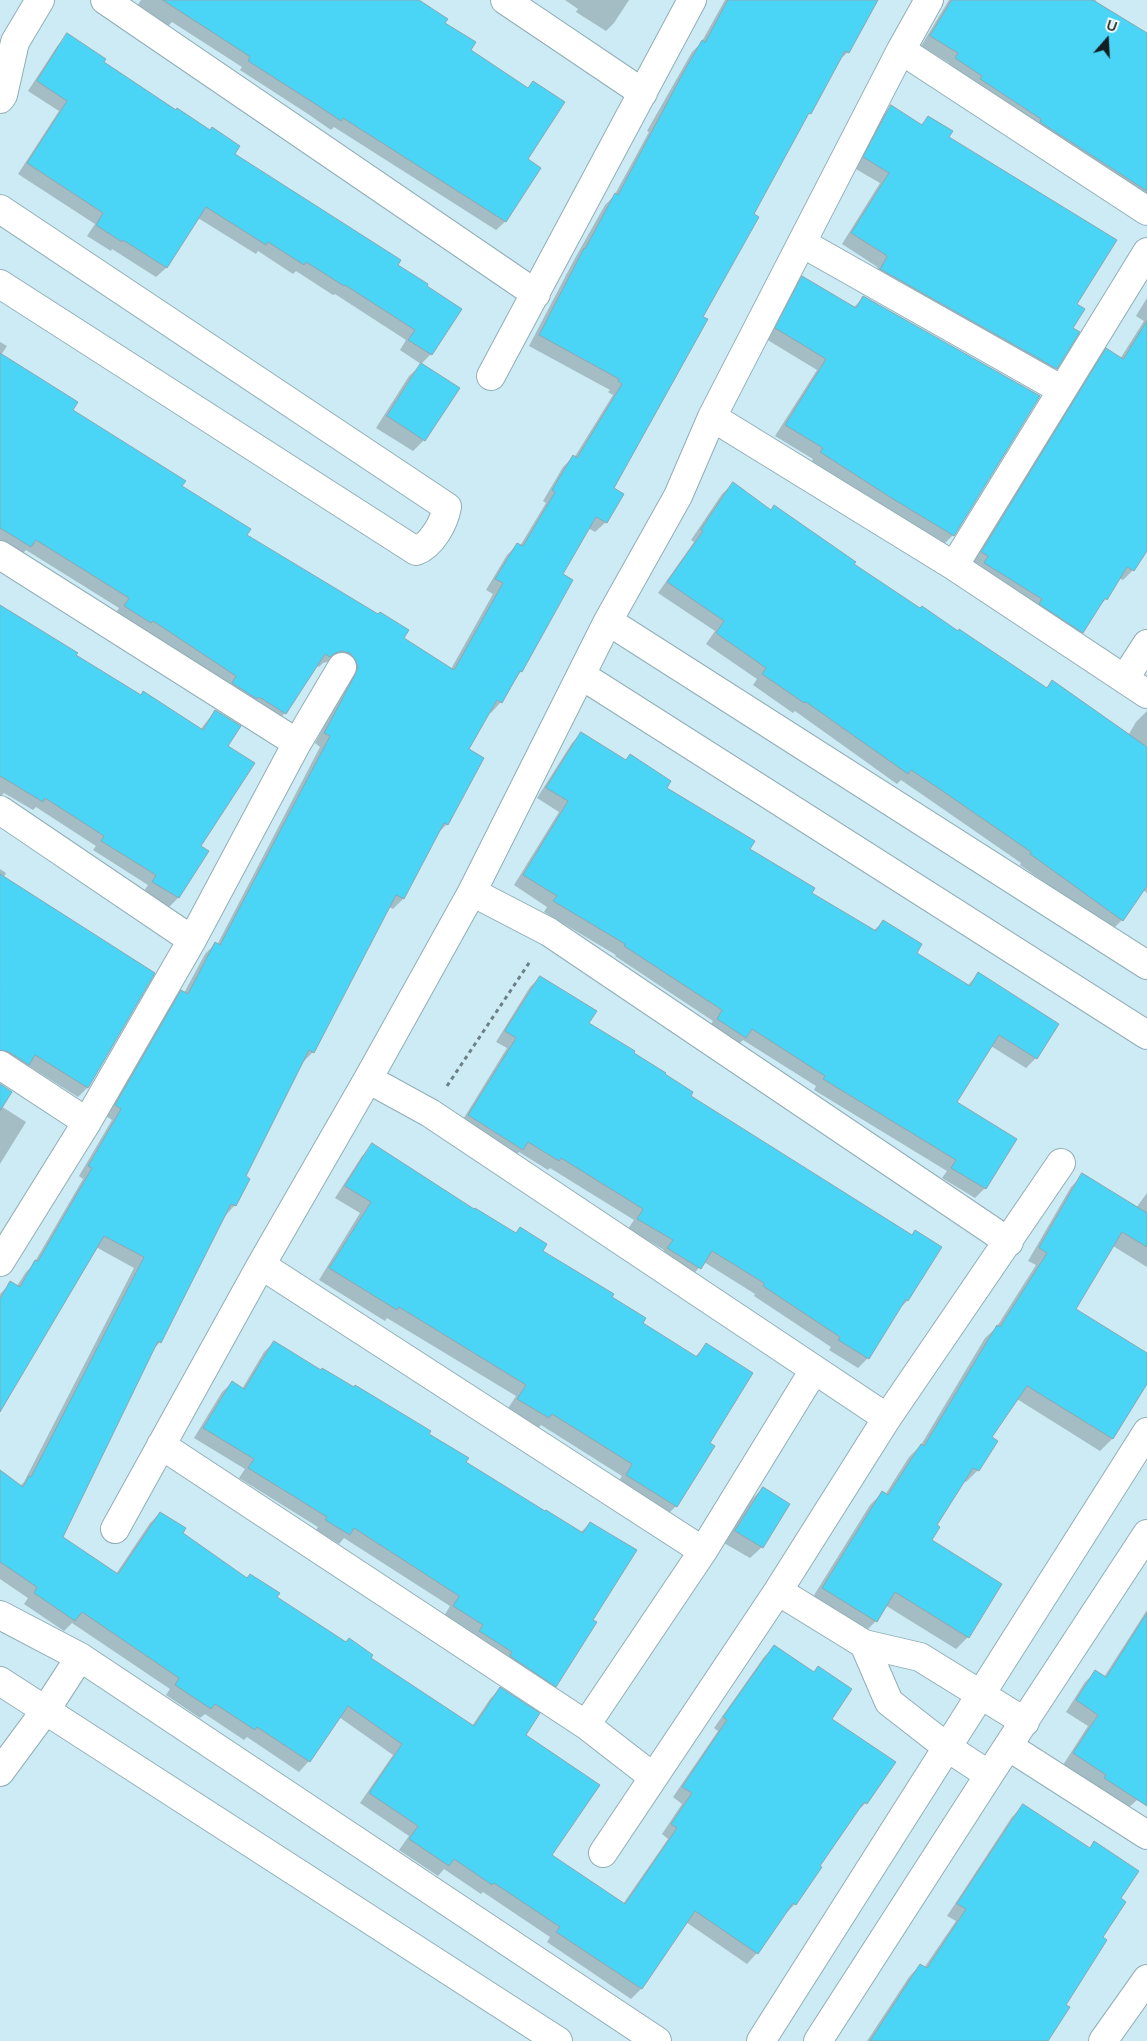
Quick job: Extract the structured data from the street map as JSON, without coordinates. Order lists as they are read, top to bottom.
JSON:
{
  "north": "top"
}
